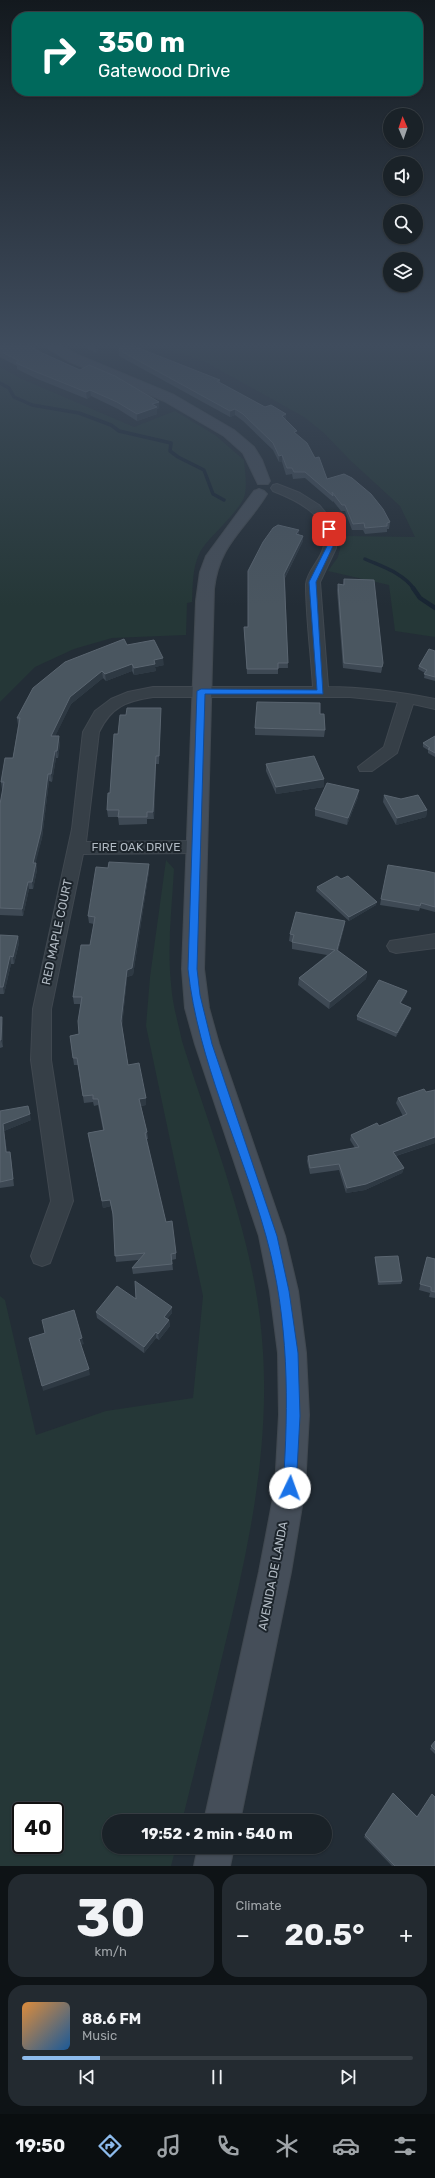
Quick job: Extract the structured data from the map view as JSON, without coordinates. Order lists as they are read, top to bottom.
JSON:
{
  "streets": {
    "street": ["FIRE OAK DRIVE", "RED MAPLE COURT", "AVENIDA DE LANDA"]
  },
  "crossings": [
    ["FIRE OAK DRIVE", "RED MAPLE COURT"],
    ["FIRE OAK DRIVE", "AVENIDA DE LANDA"],
    ["RED MAPLE COURT", "AVENIDA DE LANDA"]
  ],
  "north": "top",
  "page": {
    "turn": ["350 m", "Gatewood Drive"],
    "limit": "40",
    "trip": "19:52 · 2 min · 540 m",
    "tile": [
      ["30", "km/h"],
      "Climate"
    ],
    "heat": ["−", "20.5°", "+"],
    "song": ["88.6 FM", "Music"],
    "tabs": "19:50"
  }
}
